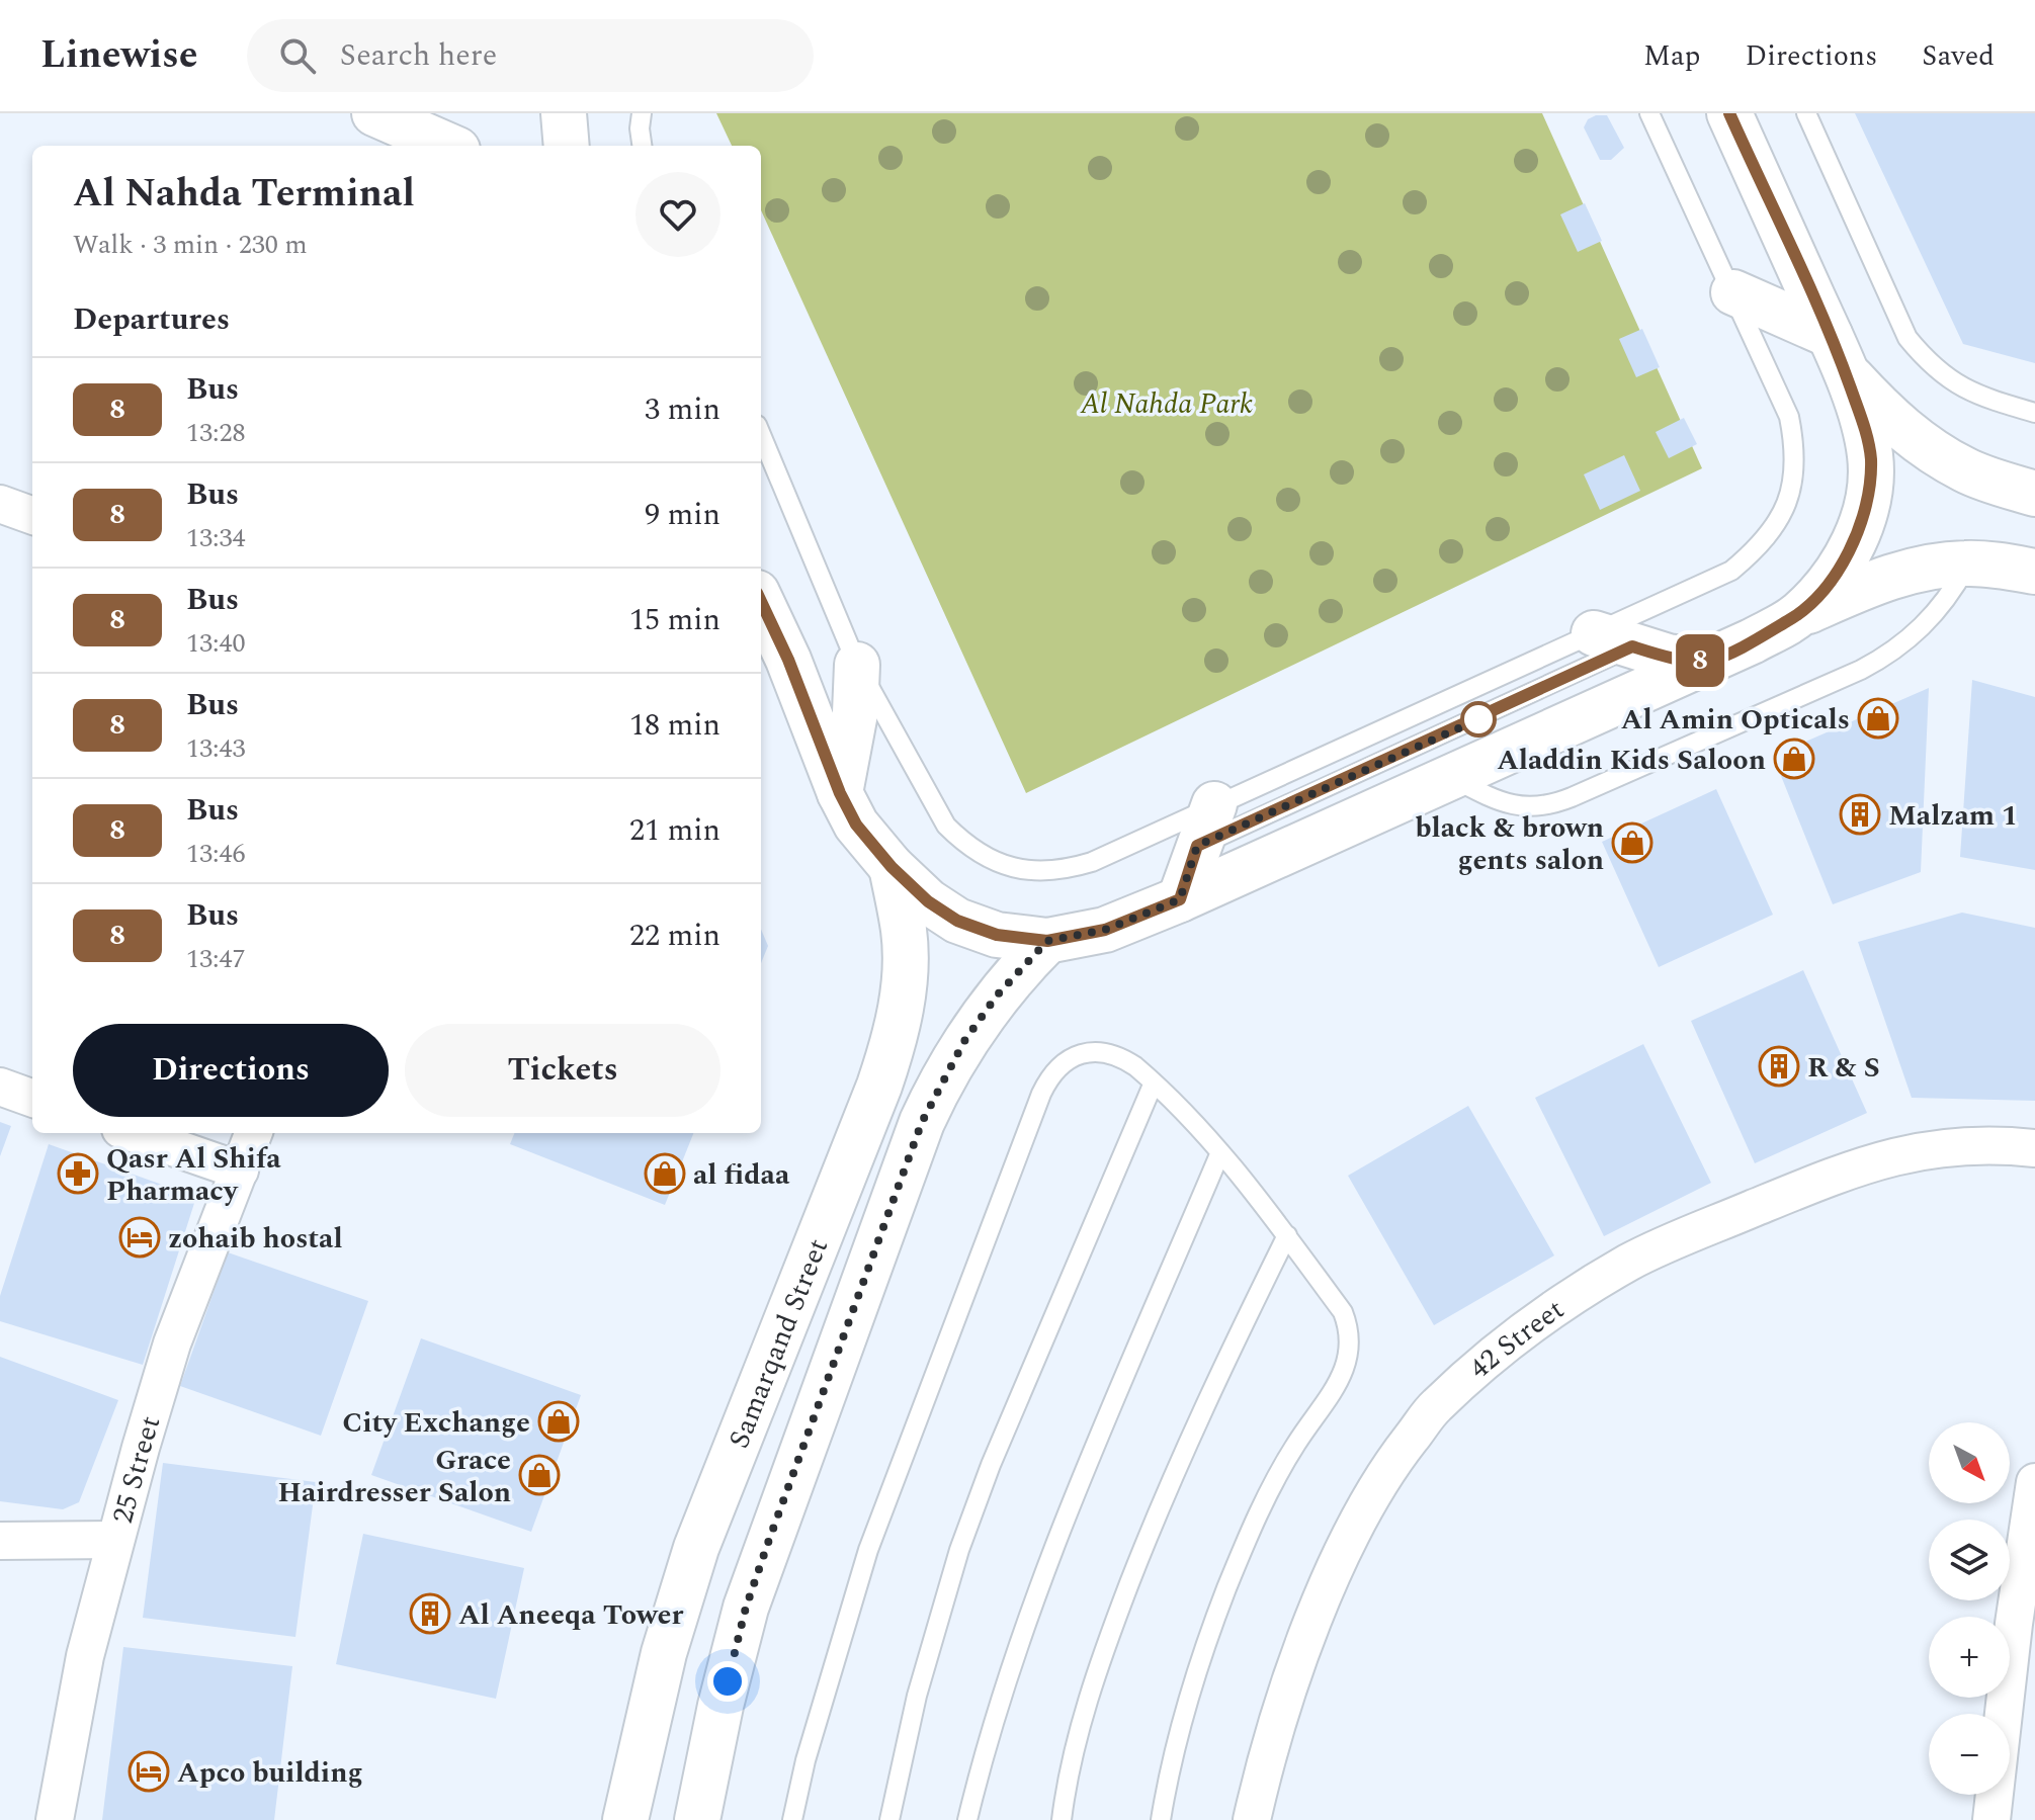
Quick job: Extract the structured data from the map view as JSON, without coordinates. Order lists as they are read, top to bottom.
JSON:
{
  "streets": {
    "street": ["42 Street", "Samarqand Street", "25 Street"]
  },
  "parks": ["Al Nahda Park"],
  "places": {
    "shop": [
      "Al Amin Opticals",
      "Aladdin Kids Saloon",
      "black & brown gents salon",
      "al fidaa",
      "City Exchange",
      "Grace Hairdresser Salon"
    ],
    "building": ["Malzam 1", "R & S", "Al Aneeqa Tower"],
    "pharmacy": ["Qasr Al Shifa Pharmacy"],
    "hotel": ["zohaib hostal", "Apco building"]
  },
  "lines": ["bus line 8"],
  "north": "bottom right",
  "page": {
    "header": "Linewise",
    "search": "Search here",
    "nav": ["Map", "Directions", "Saved"],
    "on_map": "8",
    "heading": [
      ["Al Nahda Terminal", "Walk · 3 min · 230 m"],
      "Departures"
    ],
    "list": [
      {
        "mark": "8",
        "name": "Bus",
        "note": "13:28",
        "value": "3 min"
      },
      {
        "mark": "8",
        "name": "Bus",
        "note": "13:34",
        "value": "9 min"
      },
      {
        "mark": "8",
        "name": "Bus",
        "note": "13:40",
        "value": "15 min"
      },
      {
        "mark": "8",
        "name": "Bus",
        "note": "13:43",
        "value": "18 min"
      },
      {
        "mark": "8",
        "name": "Bus",
        "note": "13:46",
        "value": "21 min"
      },
      {
        "mark": "8",
        "name": "Bus",
        "note": "13:47",
        "value": "22 min"
      }
    ],
    "buttons": ["Directions", "Tickets"],
    "map_buttons": ["+", "−"]
  }
}
